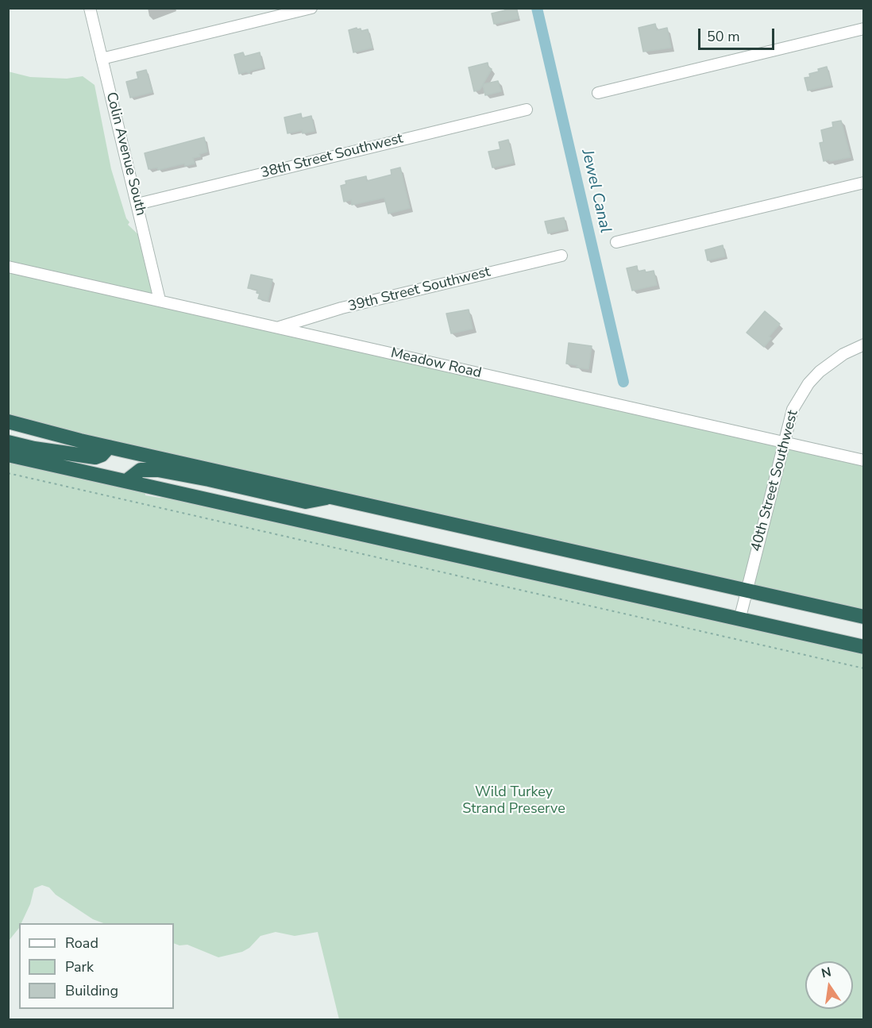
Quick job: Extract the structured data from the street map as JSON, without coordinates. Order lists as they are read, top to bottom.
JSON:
{
  "streets": {
    "street": [
      "Colin Avenue South",
      "38th Street Southwest",
      "39th Street Southwest",
      "Meadow Road",
      "40th Street Southwest"
    ]
  },
  "crossings": [
    ["Colin Avenue South", "38th Street Southwest"],
    ["Colin Avenue South", "Meadow Road"],
    ["39th Street Southwest", "Meadow Road"],
    ["Meadow Road", "40th Street Southwest"]
  ],
  "water": ["Jewel Canal"],
  "parks": ["Wild Turkey Strand Preserve"],
  "legend": ["Road", "Park", "Building"],
  "scale_bar": "50 m",
  "north": "top"
}
